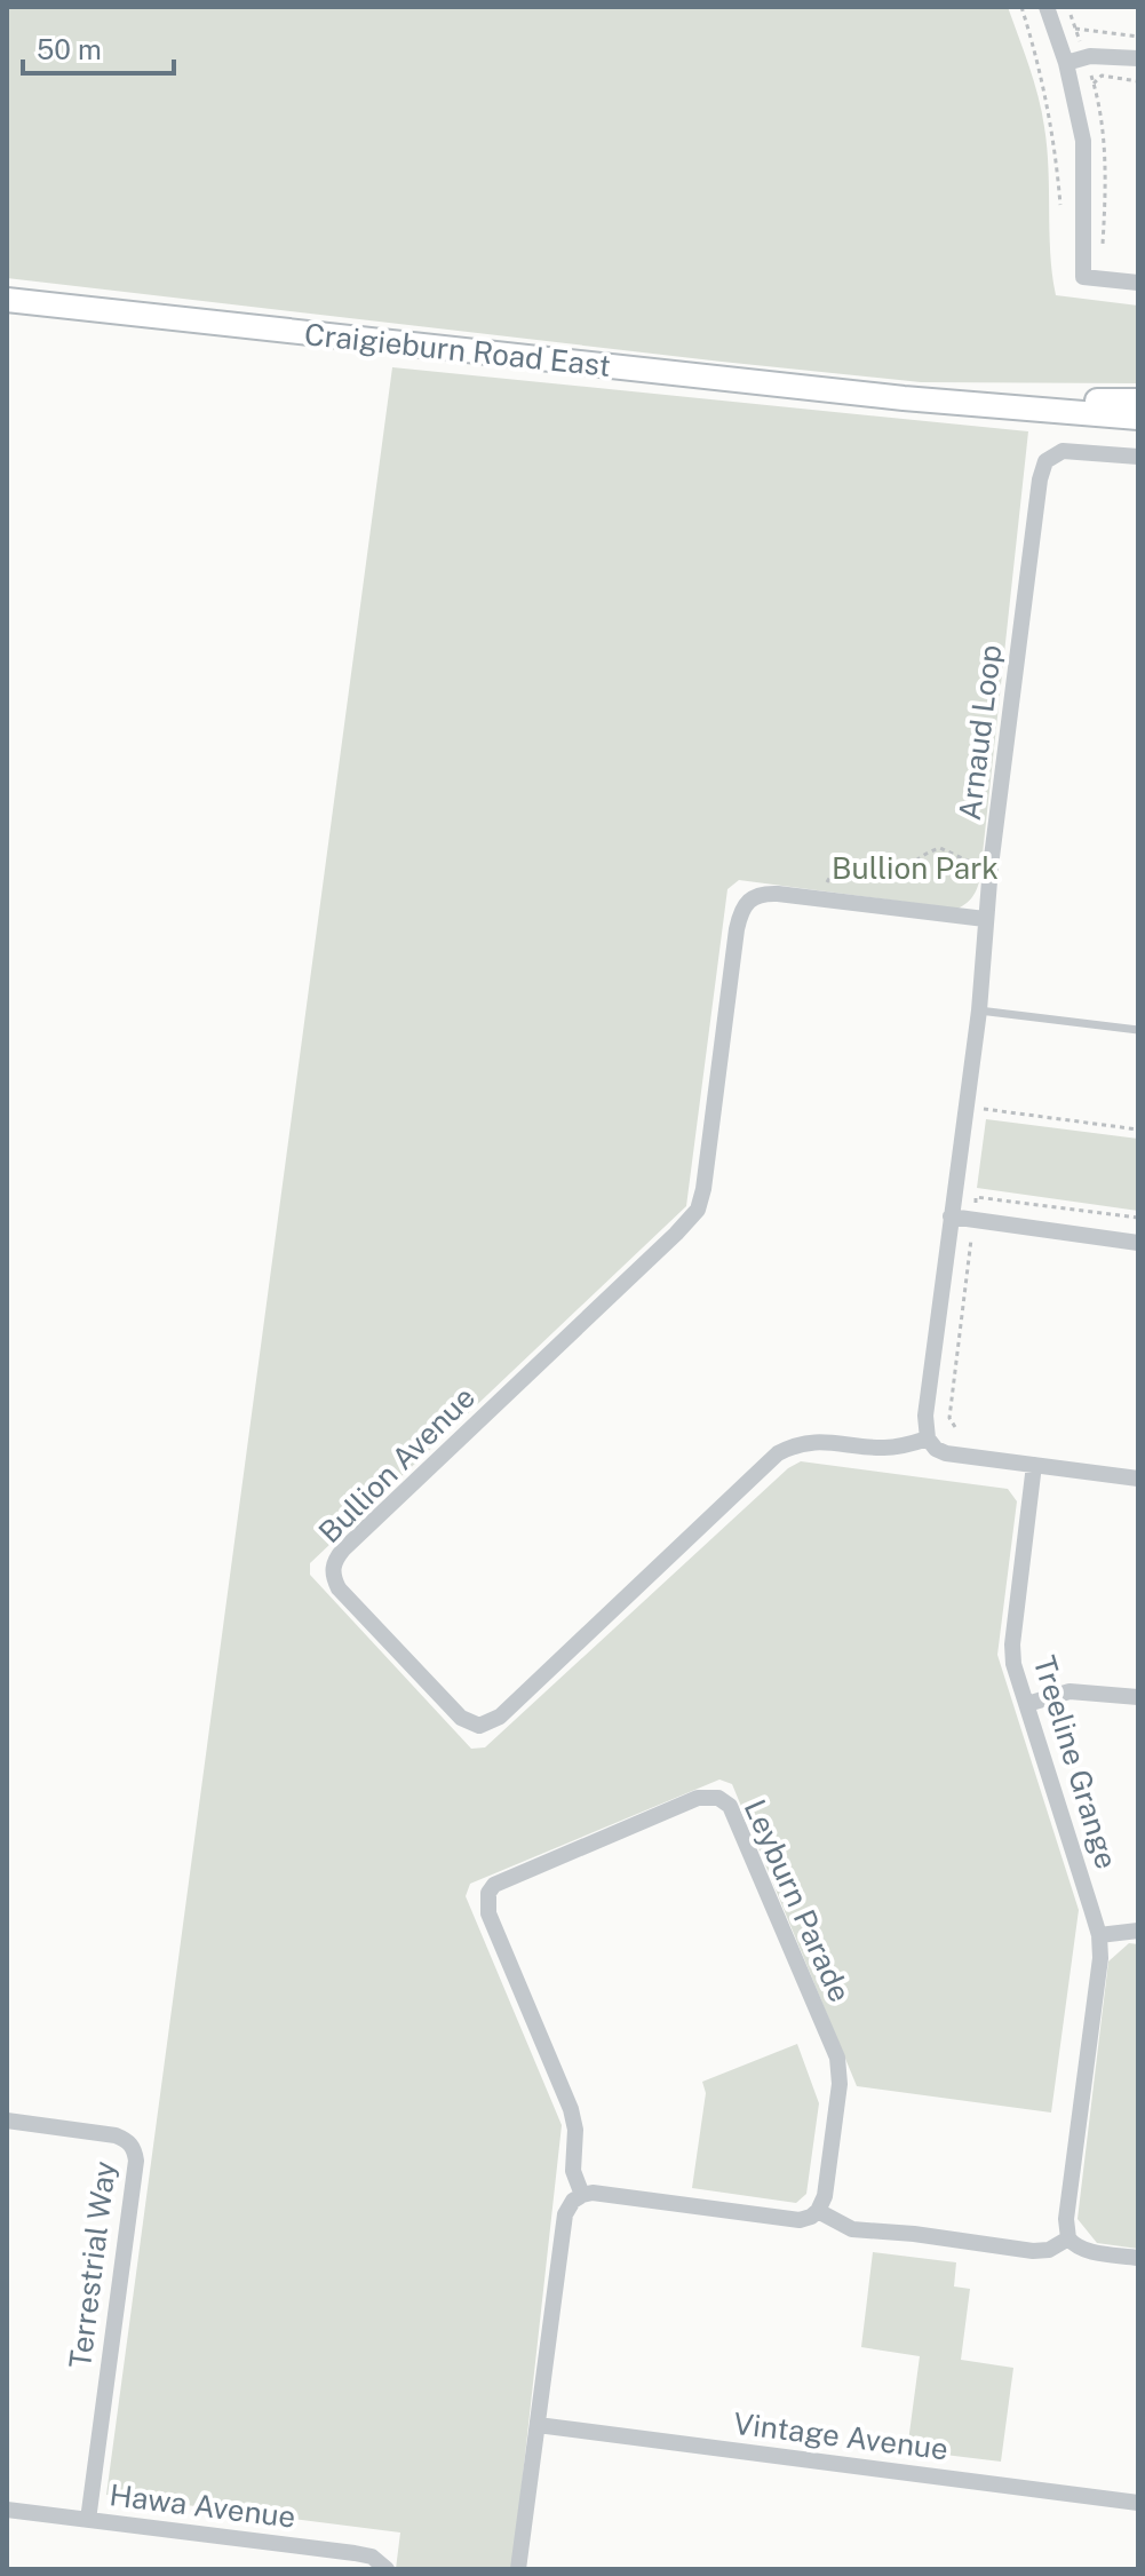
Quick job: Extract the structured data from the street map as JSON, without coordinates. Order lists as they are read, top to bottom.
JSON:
{
  "streets": {
    "main road": ["Craigieburn Road East"],
    "street": [
      "Arnaud Loop",
      "Bullion Avenue",
      "Treeline Grange",
      "Leyburn Parade",
      "Terrestrial Way",
      "Vintage Avenue",
      "Hawa Avenue"
    ]
  },
  "crossings": [
    ["Arnaud Loop", "Bullion Avenue"],
    ["Terrestrial Way", "Hawa Avenue"]
  ],
  "parks": ["Bullion Park"],
  "scale_bar": "50 m"
}
